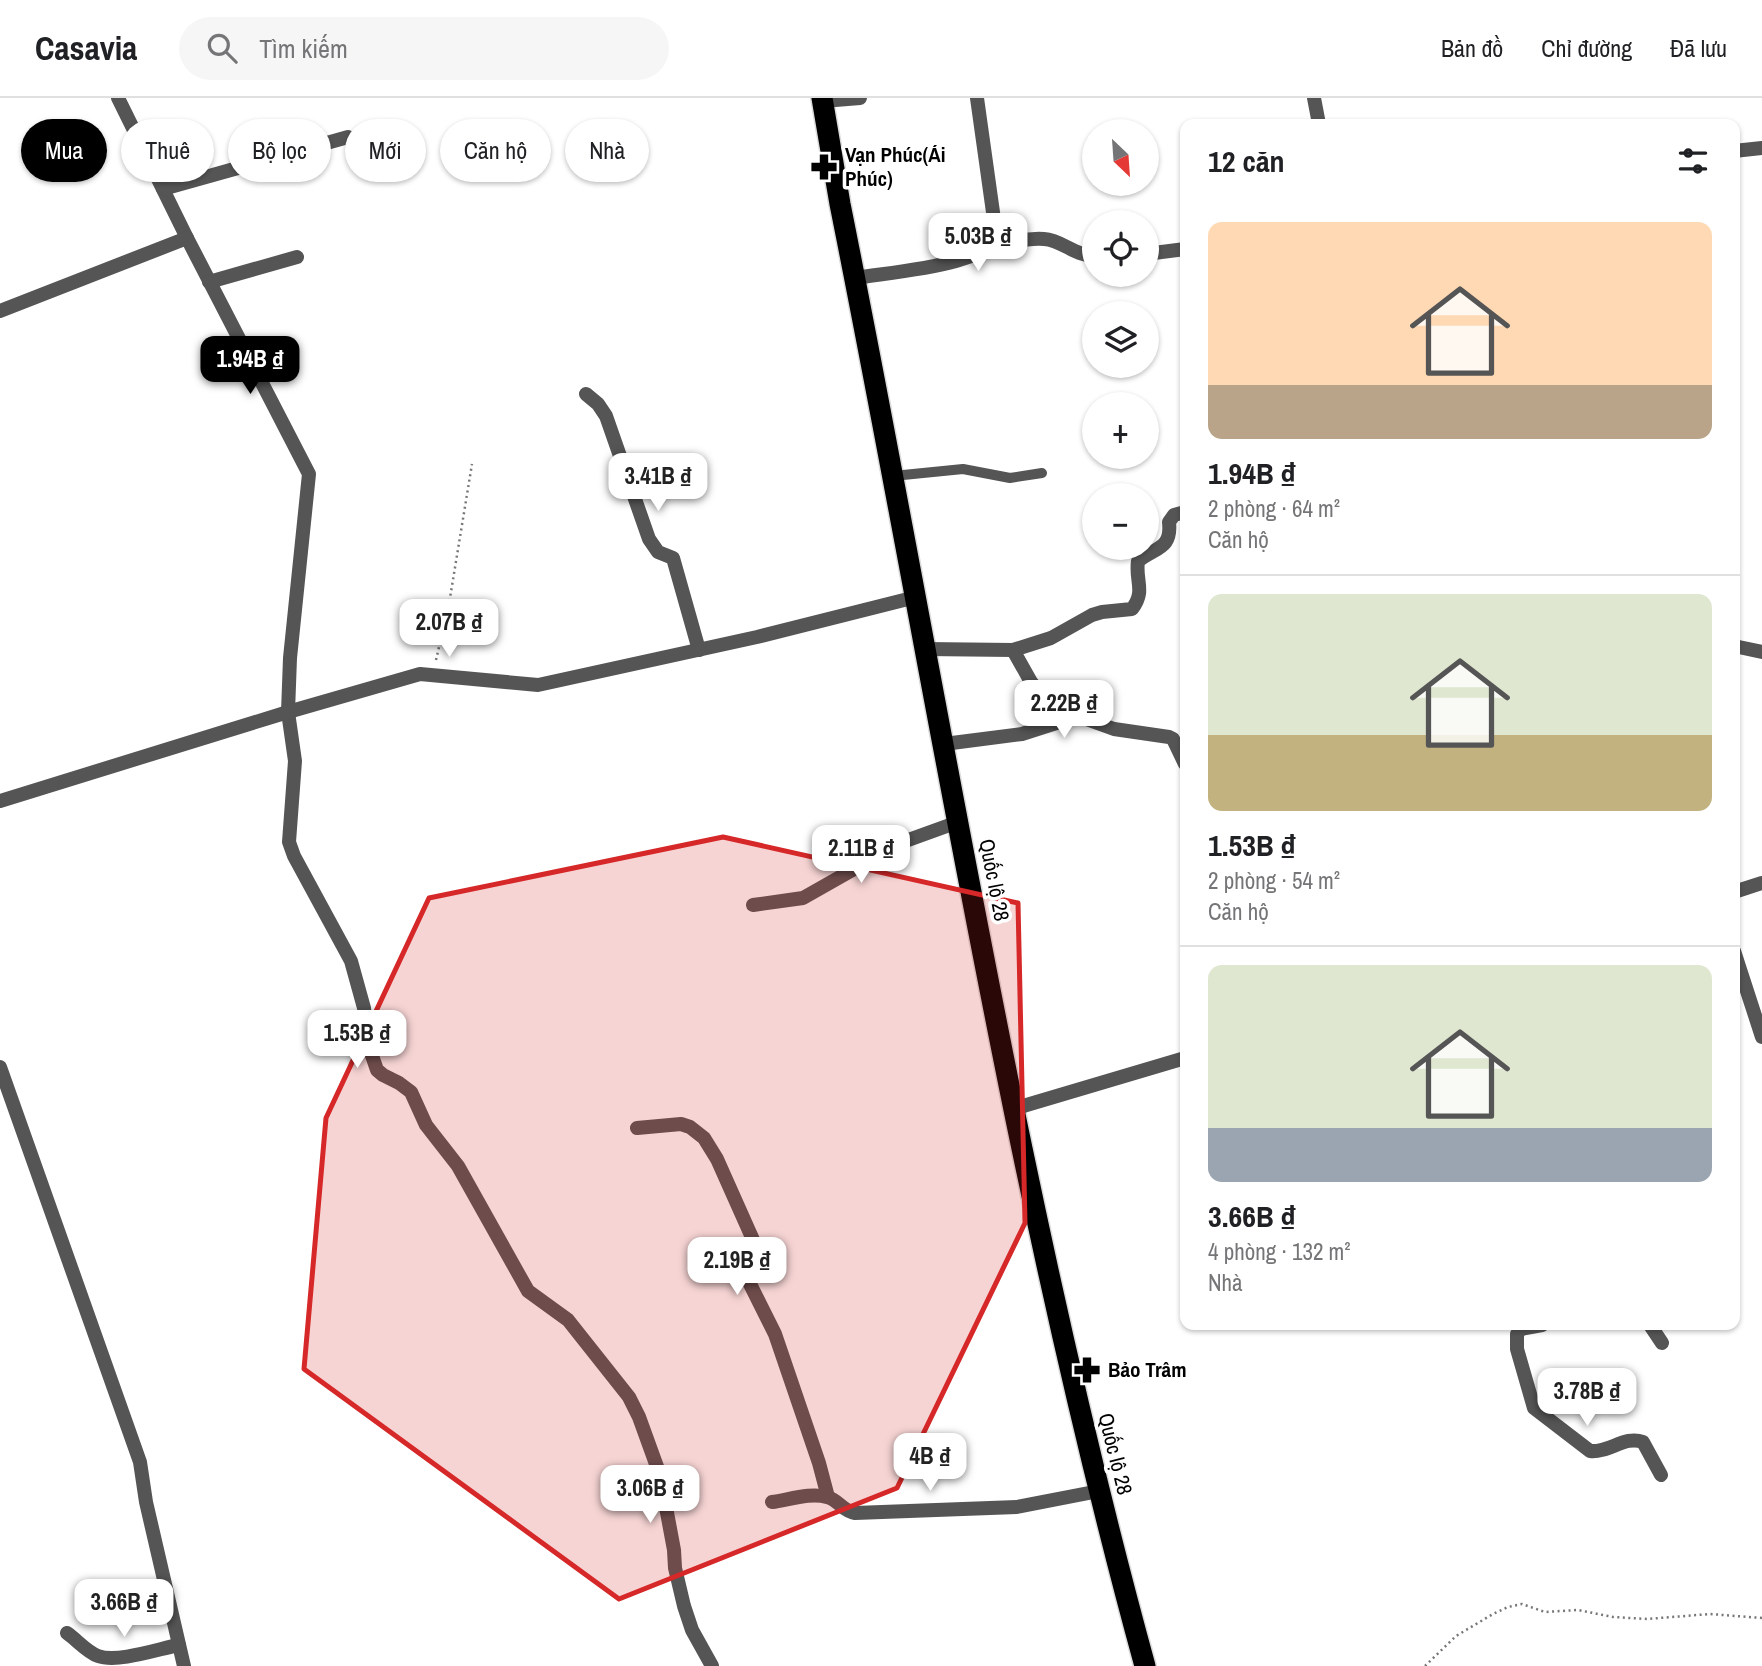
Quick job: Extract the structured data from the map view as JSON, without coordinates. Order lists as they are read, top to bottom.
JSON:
{
  "streets": {
    "highway": ["Quốc lộ 28"]
  },
  "places": {
    "pharmacy": ["Vạn Phúc(Ái Phúc)", "Bảo Trâm"]
  },
  "north": "bottom right",
  "page": {
    "header": "Casavia",
    "search": "Tìm kiếm",
    "nav": ["Bản đồ", "Chỉ đường", "Đã lưu"],
    "map_buttons": ["+", "−"],
    "chip": [
      "Mua",
      "Thuê",
      "Bộ lọc",
      "Mới",
      "Căn hộ",
      "Nhà"
    ],
    "heading": "12 căn",
    "list": [
      {
        "name": "1.94B ₫",
        "note": "2 phòng · 64 m² · Căn hộ"
      },
      {
        "name": "1.53B ₫",
        "note": "2 phòng · 54 m² · Căn hộ"
      },
      {
        "name": "3.66B ₫",
        "note": "4 phòng · 132 m² · Nhà"
      }
    ],
    "price": [
      "5.03B ₫",
      "1.94B ₫",
      "3.41B ₫",
      "2.07B ₫",
      "2.22B ₫",
      "2.11B ₫",
      "1.53B ₫",
      "2.19B ₫",
      "3.78B ₫",
      "4B ₫",
      "3.06B ₫",
      "3.66B ₫"
    ]
  }
}
